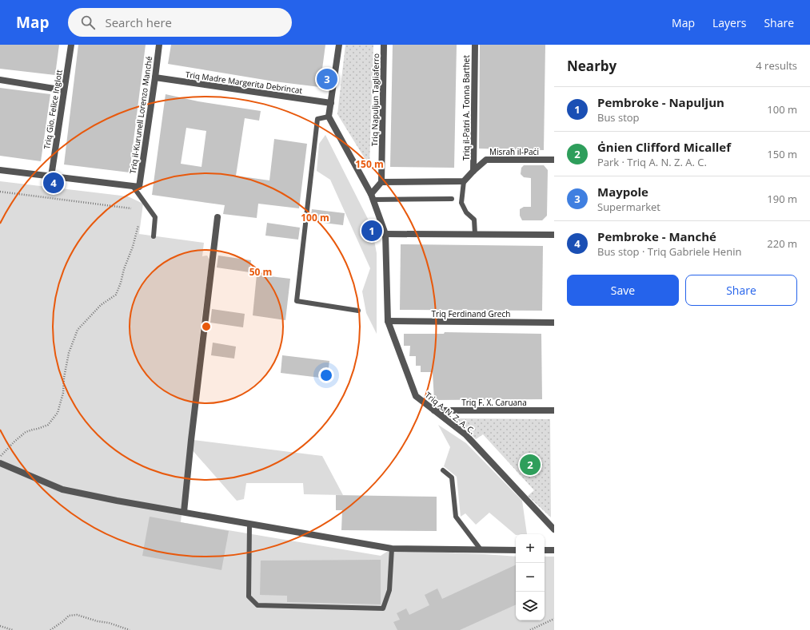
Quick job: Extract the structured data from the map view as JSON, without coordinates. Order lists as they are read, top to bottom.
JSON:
{
  "streets": {
    "street": [
      "Triq Madre Margerita Debrincat",
      "Triq Napuljun Tagliaferro",
      "Triq il-Patri A. Tonna Barthet",
      "Triq Gio. Felice Inglott",
      "Triq il-Kurunell Lorenzo Manché",
      "Misraħ il-Paċi",
      "Triq Ferdinand Grech",
      "Triq F. X. Caruana",
      "Triq A. N. Z. A. C."
    ]
  },
  "crossings": [
    ["Triq Madre Margerita Debrincat", "Triq il-Kurunell Lorenzo Manché"],
    ["Triq il-Patri A. Tonna Barthet", "Misraħ il-Paċi"],
    ["Triq Ferdinand Grech", "Triq A. N. Z. A. C."],
    ["Triq F. X. Caruana", "Triq A. N. Z. A. C."]
  ],
  "page": {
    "header": "Map",
    "search": "Search here",
    "nav": ["Map", "Layers", "Share"],
    "heading": ["Nearby", "4 results"],
    "pins": [
      "3",
      "4",
      "1",
      "2"
    ],
    "list": [
      {
        "mark": "1",
        "name": "Pembroke - Napuljun",
        "note": "Bus stop",
        "value": "100 m"
      },
      {
        "mark": "2",
        "name": "Ġnien Clifford Micallef",
        "note": "Park · Triq A. N. Z. A. C.",
        "value": "150 m"
      },
      {
        "mark": "3",
        "name": "Maypole",
        "note": "Supermarket",
        "value": "190 m"
      },
      {
        "mark": "4",
        "name": "Pembroke - Manché",
        "note": "Bus stop · Triq Gabriele Henin",
        "value": "220 m"
      }
    ],
    "buttons": ["Save", "Share"],
    "map_buttons": ["+", "−"]
  },
  "rings": ["150 m", "100 m", "50 m"]
}
